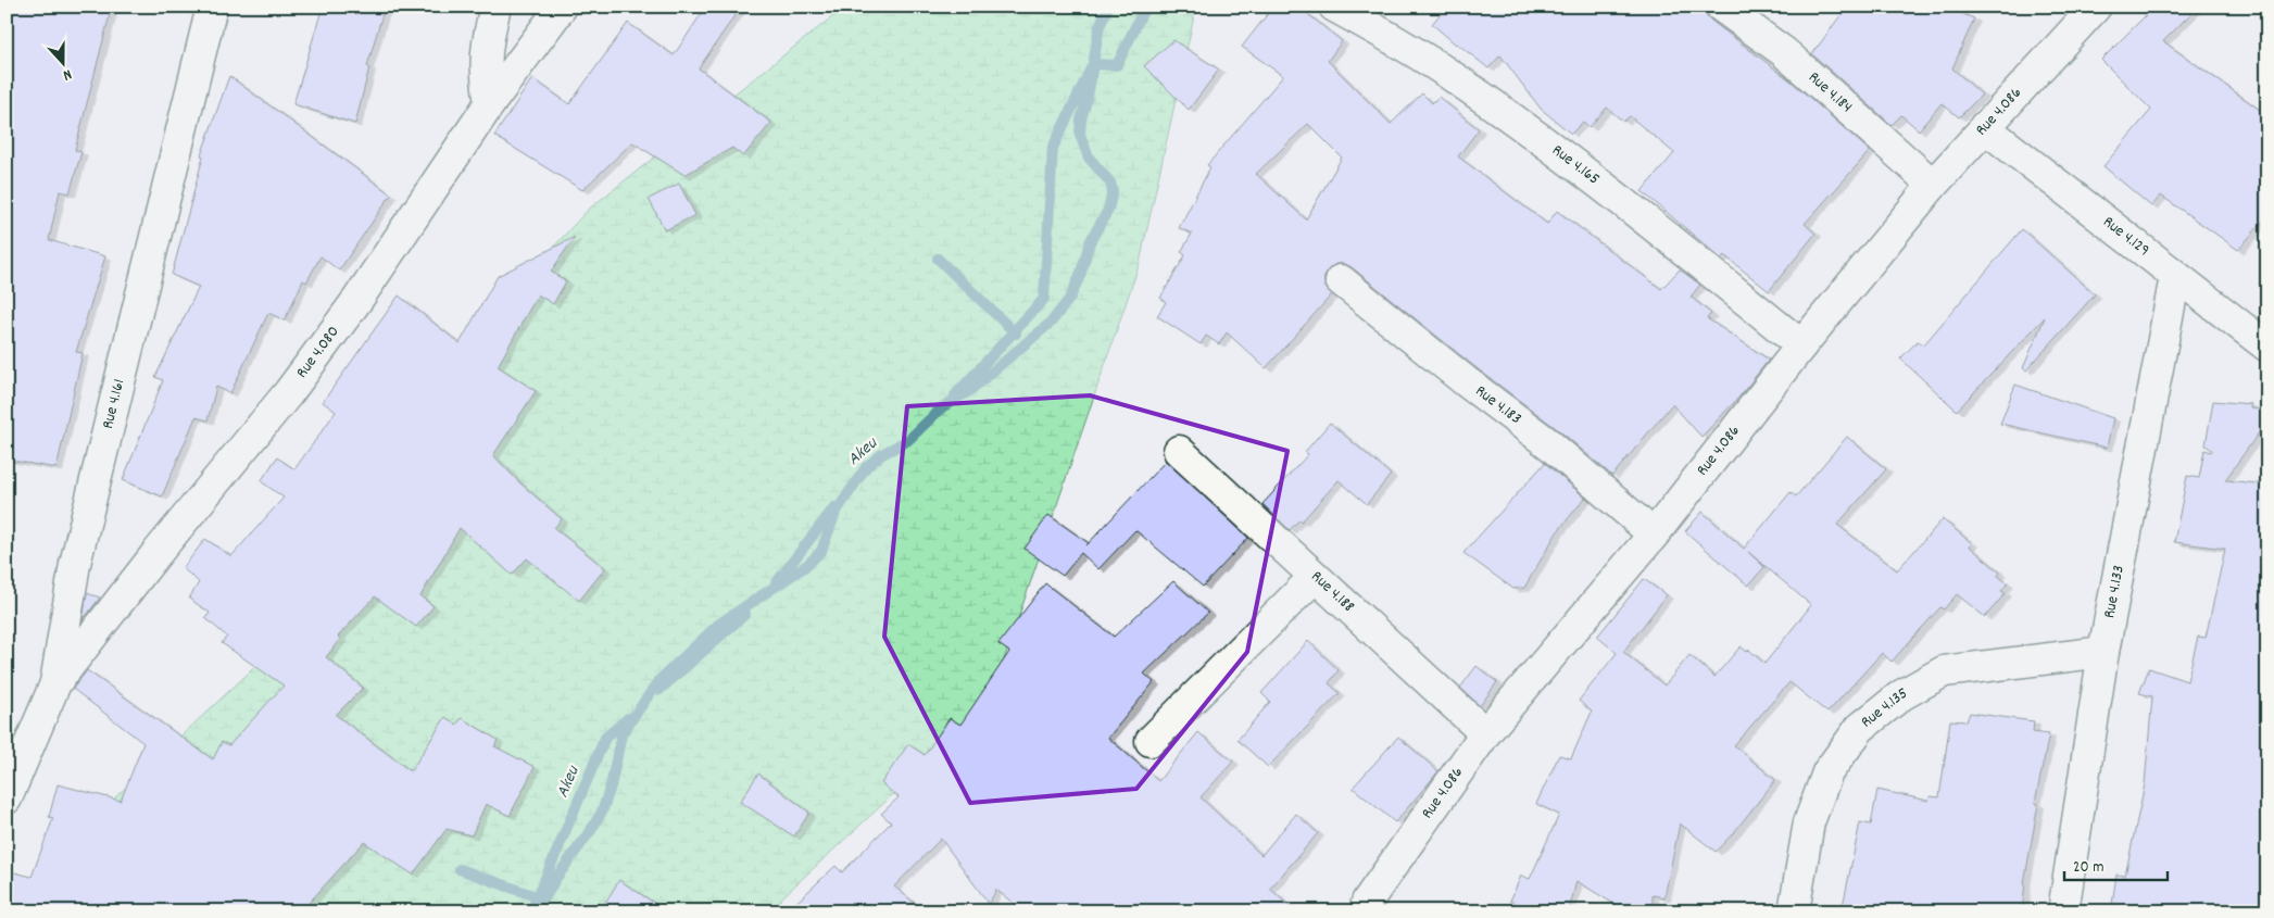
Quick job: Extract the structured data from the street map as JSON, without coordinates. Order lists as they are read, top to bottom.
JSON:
{
  "streets": {
    "street": [
      "Rue 4.184",
      "Rue 4.086",
      "Rue 4.165",
      "Rue 4.129",
      "Rue 4.080",
      "Rue 4.161",
      "Rue 4.183",
      "Rue 4.188",
      "Rue 4.133",
      "Rue 4.135"
    ]
  },
  "crossings": [
    ["Rue 4.184", "Rue 4.086"],
    ["Rue 4.086", "Rue 4.165"],
    ["Rue 4.086", "Rue 4.129"],
    ["Rue 4.086", "Rue 4.183"],
    ["Rue 4.086", "Rue 4.188"],
    ["Rue 4.129", "Rue 4.133"],
    ["Rue 4.080", "Rue 4.161"],
    ["Rue 4.133", "Rue 4.135"]
  ],
  "water": ["Akeu"],
  "scale_bar": "20 m",
  "north": "bottom"
}
